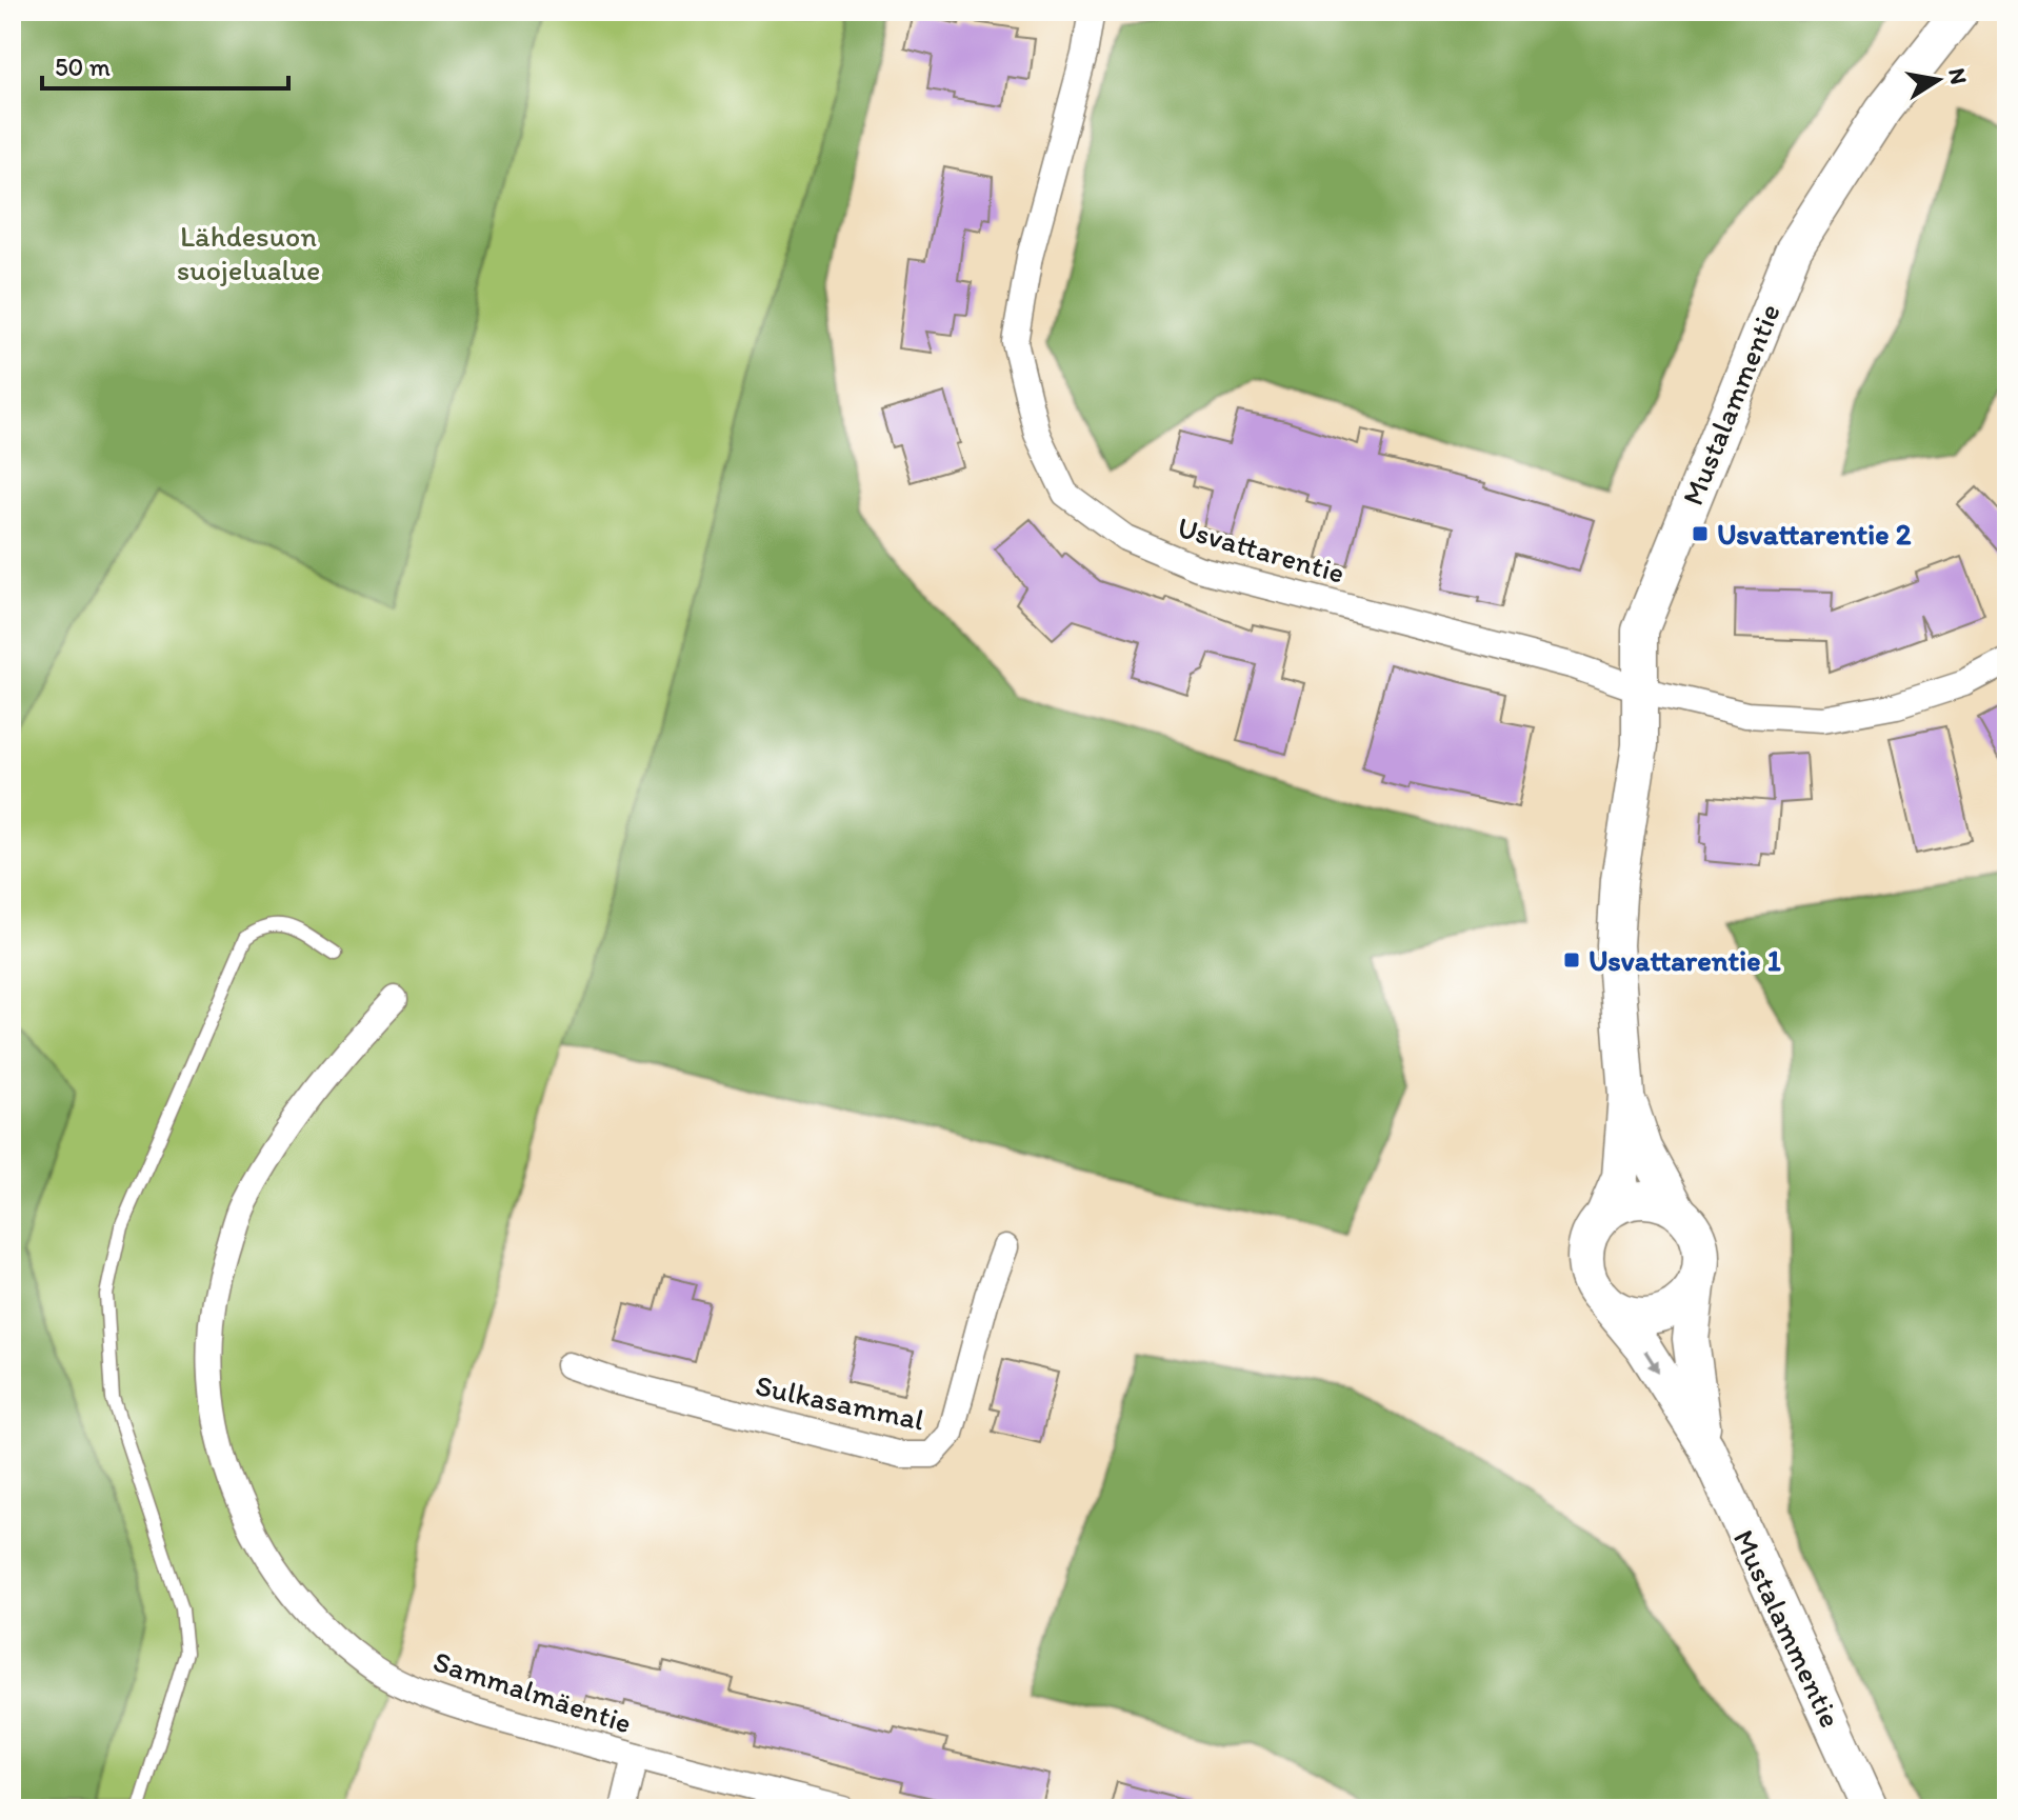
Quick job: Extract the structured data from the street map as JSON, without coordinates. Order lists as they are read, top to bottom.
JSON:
{
  "streets": {
    "street": [
      "Mustalammentie",
      "Usvattarentie",
      "Sulkasammal",
      "Sammalmäentie"
    ]
  },
  "crossings": [
    ["Mustalammentie", "Usvattarentie"]
  ],
  "parks": ["Lähdesuon suojelualue"],
  "places": {
    "transit": ["Usvattarentie 2", "Usvattarentie 1"]
  },
  "scale_bar": "50 m",
  "north": "right"
}
